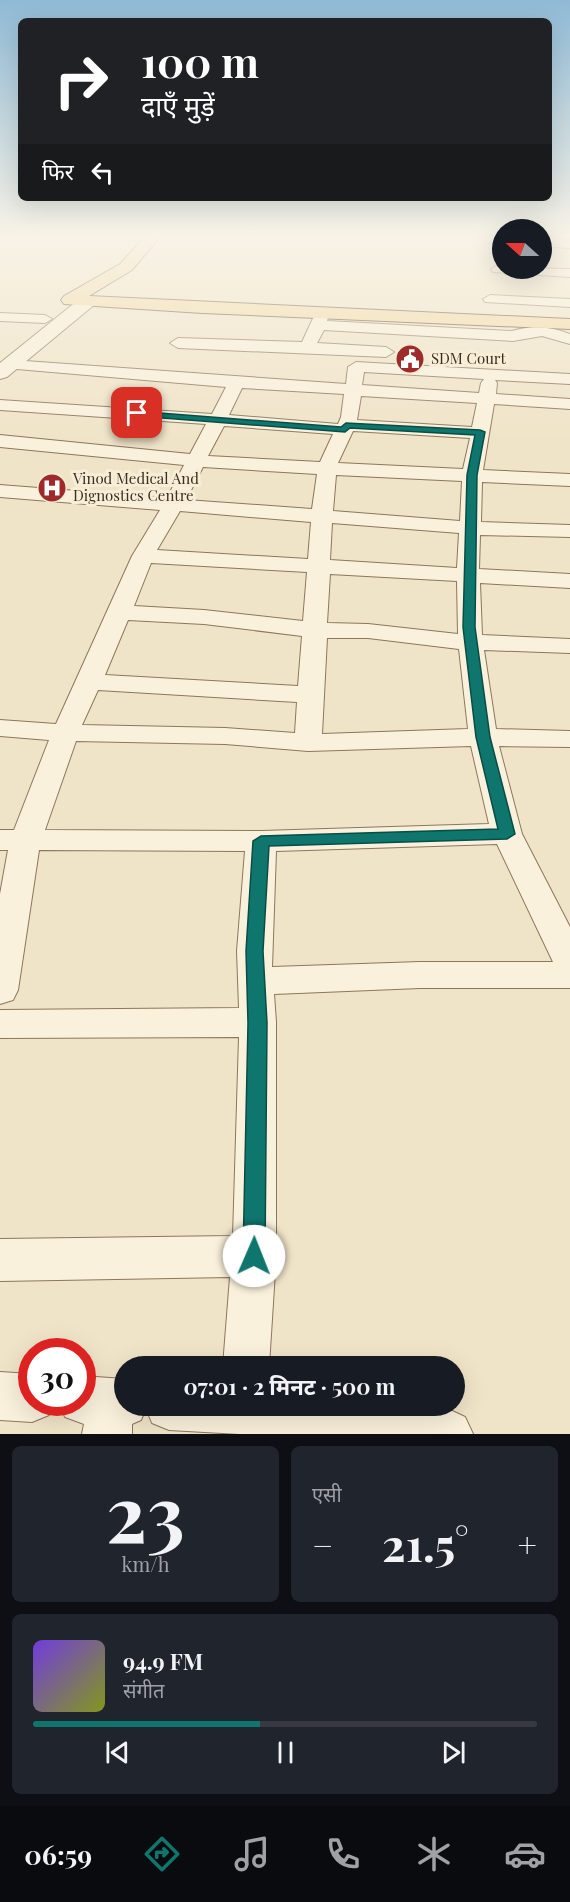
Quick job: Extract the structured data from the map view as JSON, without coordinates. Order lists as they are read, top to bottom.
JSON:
{
  "places": {
    "public building": ["SDM Court"],
    "hospital": ["Vinod Medical And Dignostics Centre"]
  },
  "north": "left",
  "page": {
    "turn": ["100 m", "दाएँ मुड़ें"],
    "then": "फिर",
    "limit": "30",
    "trip": "07:01 · 2 मिनट · 500 m",
    "tile": [
      ["23", "km/h"],
      "एसी"
    ],
    "heat": ["−", "21.5°", "+"],
    "song": ["94.9 FM", "संगीत"],
    "tabs": "06:59"
  }
}
